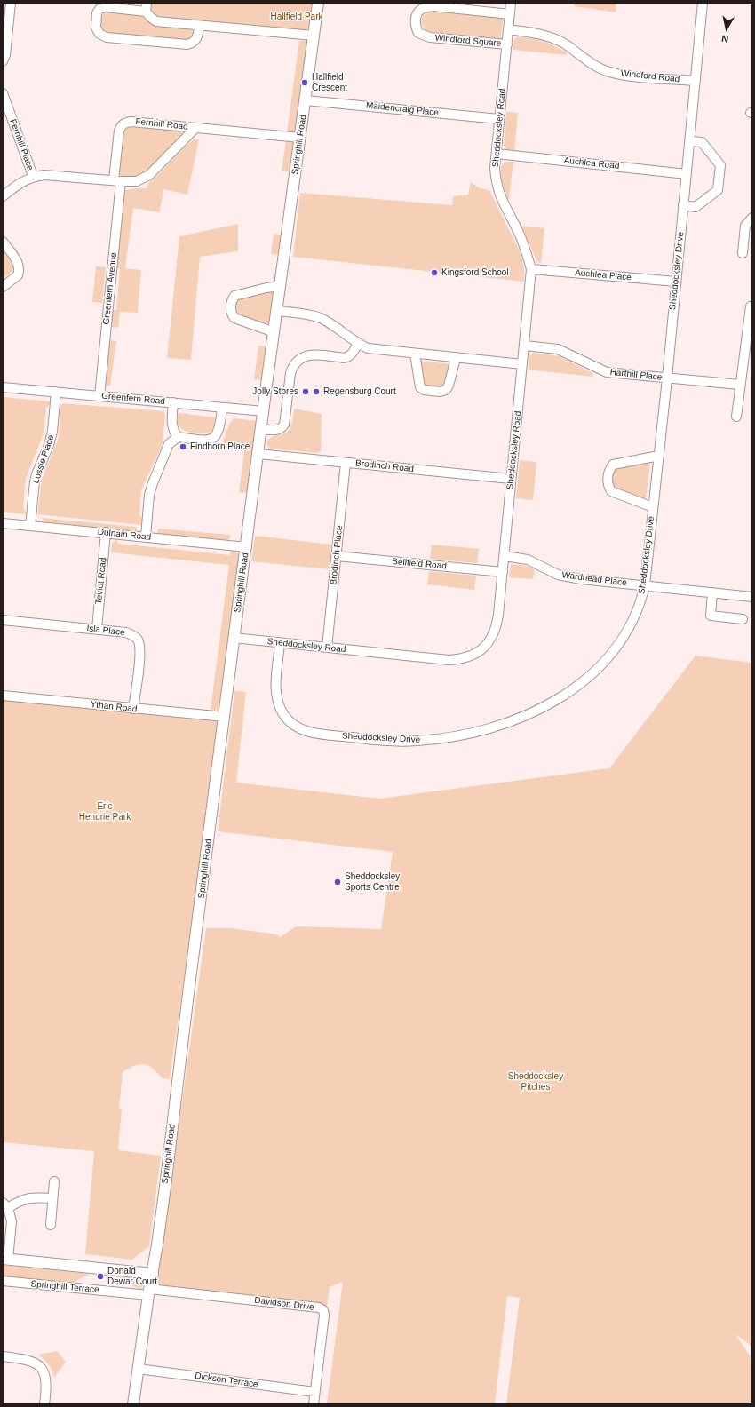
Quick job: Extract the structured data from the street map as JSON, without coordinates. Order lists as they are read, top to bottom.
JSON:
{
  "streets": {
    "street": [
      "Windford Square",
      "Windford Road",
      "Maidencraig Place",
      "Fernhill Road",
      "Sheddocksley Road",
      "Fernhill Place",
      "Springhill Road",
      "Auchlea Road",
      "Sheddocksley Drive",
      "Auchlea Place",
      "Greenfern Avenue",
      "Harthill Place",
      "Greenfern Road",
      "Lossie Place",
      "Brodinch Road",
      "Dulnain Road",
      "Brodinch Place",
      "Bellfield Road",
      "Wardhead Place",
      "Teviot Road",
      "Isla Place",
      "Ythan Road",
      "Springhill Terrace",
      "Davidson Drive",
      "Dickson Terrace"
    ]
  },
  "crossings": [
    ["Windford Square", "Sheddocksley Road"],
    ["Windford Road", "Sheddocksley Road"],
    ["Windford Road", "Sheddocksley Drive"],
    ["Maidencraig Place", "Sheddocksley Road"],
    ["Maidencraig Place", "Springhill Road"],
    ["Fernhill Road", "Fernhill Place"],
    ["Fernhill Road", "Springhill Road"],
    ["Fernhill Road", "Greenfern Avenue"],
    ["Sheddocksley Road", "Springhill Road"],
    ["Sheddocksley Road", "Auchlea Road"],
    ["Sheddocksley Road", "Sheddocksley Drive"],
    ["Sheddocksley Road", "Auchlea Place"],
    ["Sheddocksley Road", "Harthill Place"],
    ["Sheddocksley Road", "Brodinch Road"],
    ["Sheddocksley Road", "Brodinch Place"],
    ["Sheddocksley Road", "Bellfield Road"],
    ["Sheddocksley Road", "Wardhead Place"],
    ["Springhill Road", "Greenfern Road"],
    ["Springhill Road", "Brodinch Road"],
    ["Springhill Road", "Dulnain Road"],
    ["Springhill Road", "Ythan Road"],
    ["Springhill Road", "Springhill Terrace"],
    ["Springhill Road", "Davidson Drive"],
    ["Springhill Road", "Dickson Terrace"],
    ["Auchlea Road", "Sheddocksley Drive"],
    ["Sheddocksley Drive", "Auchlea Place"],
    ["Sheddocksley Drive", "Harthill Place"],
    ["Sheddocksley Drive", "Wardhead Place"],
    ["Greenfern Avenue", "Greenfern Road"],
    ["Greenfern Road", "Lossie Place"],
    ["Lossie Place", "Dulnain Road"],
    ["Brodinch Road", "Brodinch Place"],
    ["Dulnain Road", "Teviot Road"],
    ["Brodinch Place", "Bellfield Road"],
    ["Teviot Road", "Isla Place"],
    ["Isla Place", "Ythan Road"],
    ["Springhill Terrace", "Davidson Drive"],
    ["Davidson Drive", "Dickson Terrace"]
  ],
  "parks": ["Hallfield Park", "Eric Hendrie Park", "Sheddocksley Pitches"],
  "places": [
    "Hallfield Crescent",
    "Kingsford School",
    "Jolly Stores",
    "Regensburg Court",
    "Findhorn Place",
    "Sheddocksley Sports Centre",
    "Donald Dewar Court"
  ],
  "north": "bottom"
}
